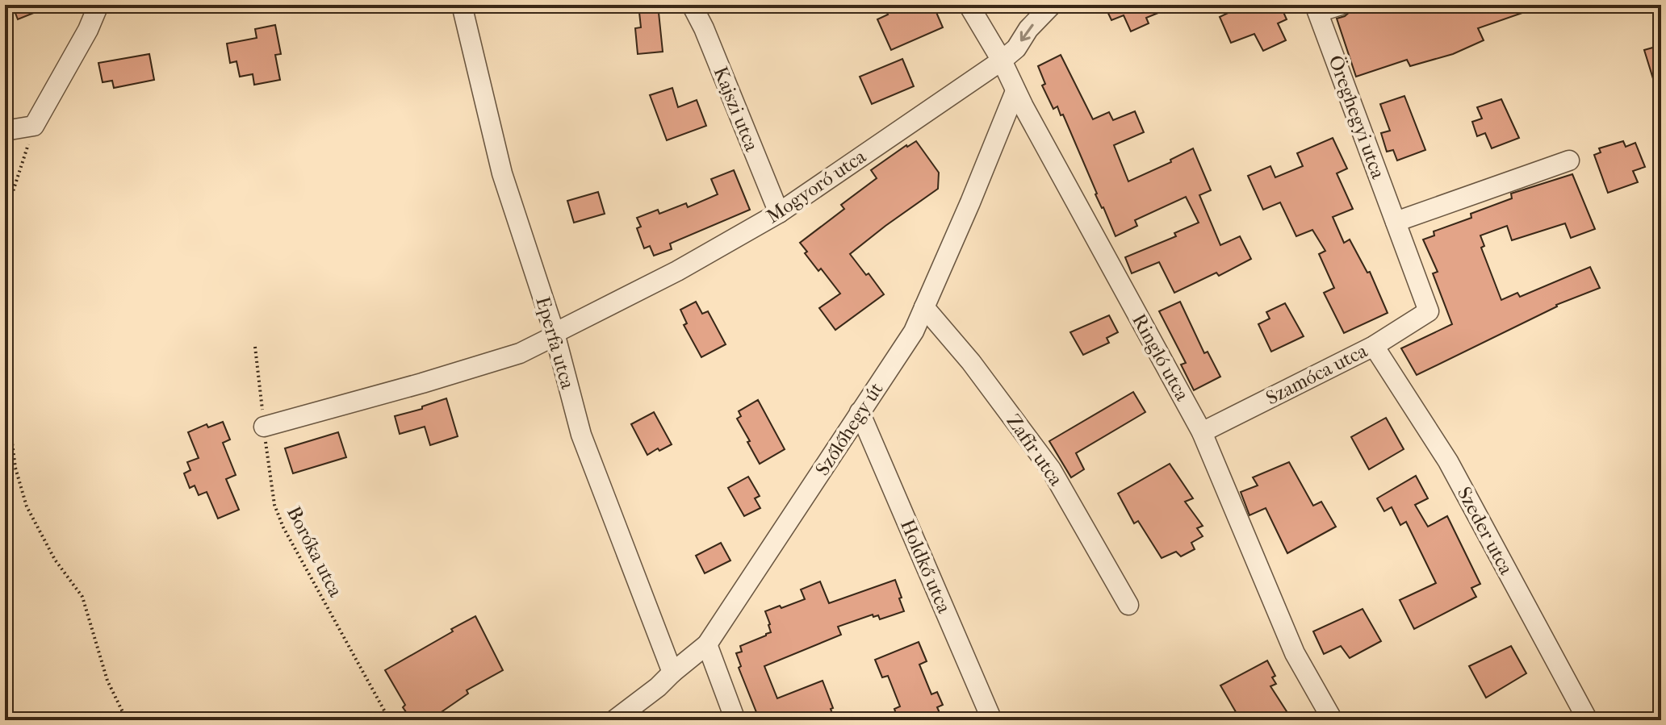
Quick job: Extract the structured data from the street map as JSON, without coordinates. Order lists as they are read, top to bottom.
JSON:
{
  "streets": {
    "street": [
      "Kajszi utca",
      "Öreghegyi utca",
      "Mogyoró utca",
      "Eperfa utca",
      "Ringló utca",
      "Szamóca utca",
      "Szőlőhegy út",
      "Zafír utca",
      "Szeder utca",
      "Holdkő utca"
    ],
    "path": ["Boróka utca"]
  },
  "crossings": [
    ["Kajszi utca", "Mogyoró utca"],
    ["Öreghegyi utca", "Szamóca utca"],
    ["Mogyoró utca", "Eperfa utca"],
    ["Mogyoró utca", "Ringló utca"],
    ["Mogyoró utca", "Boróka utca"],
    ["Eperfa utca", "Szőlőhegy út"],
    ["Ringló utca", "Szamóca utca"],
    ["Ringló utca", "Szőlőhegy út"],
    ["Szamóca utca", "Szeder utca"],
    ["Szőlőhegy út", "Zafír utca"],
    ["Szőlőhegy út", "Holdkő utca"]
  ]
}
